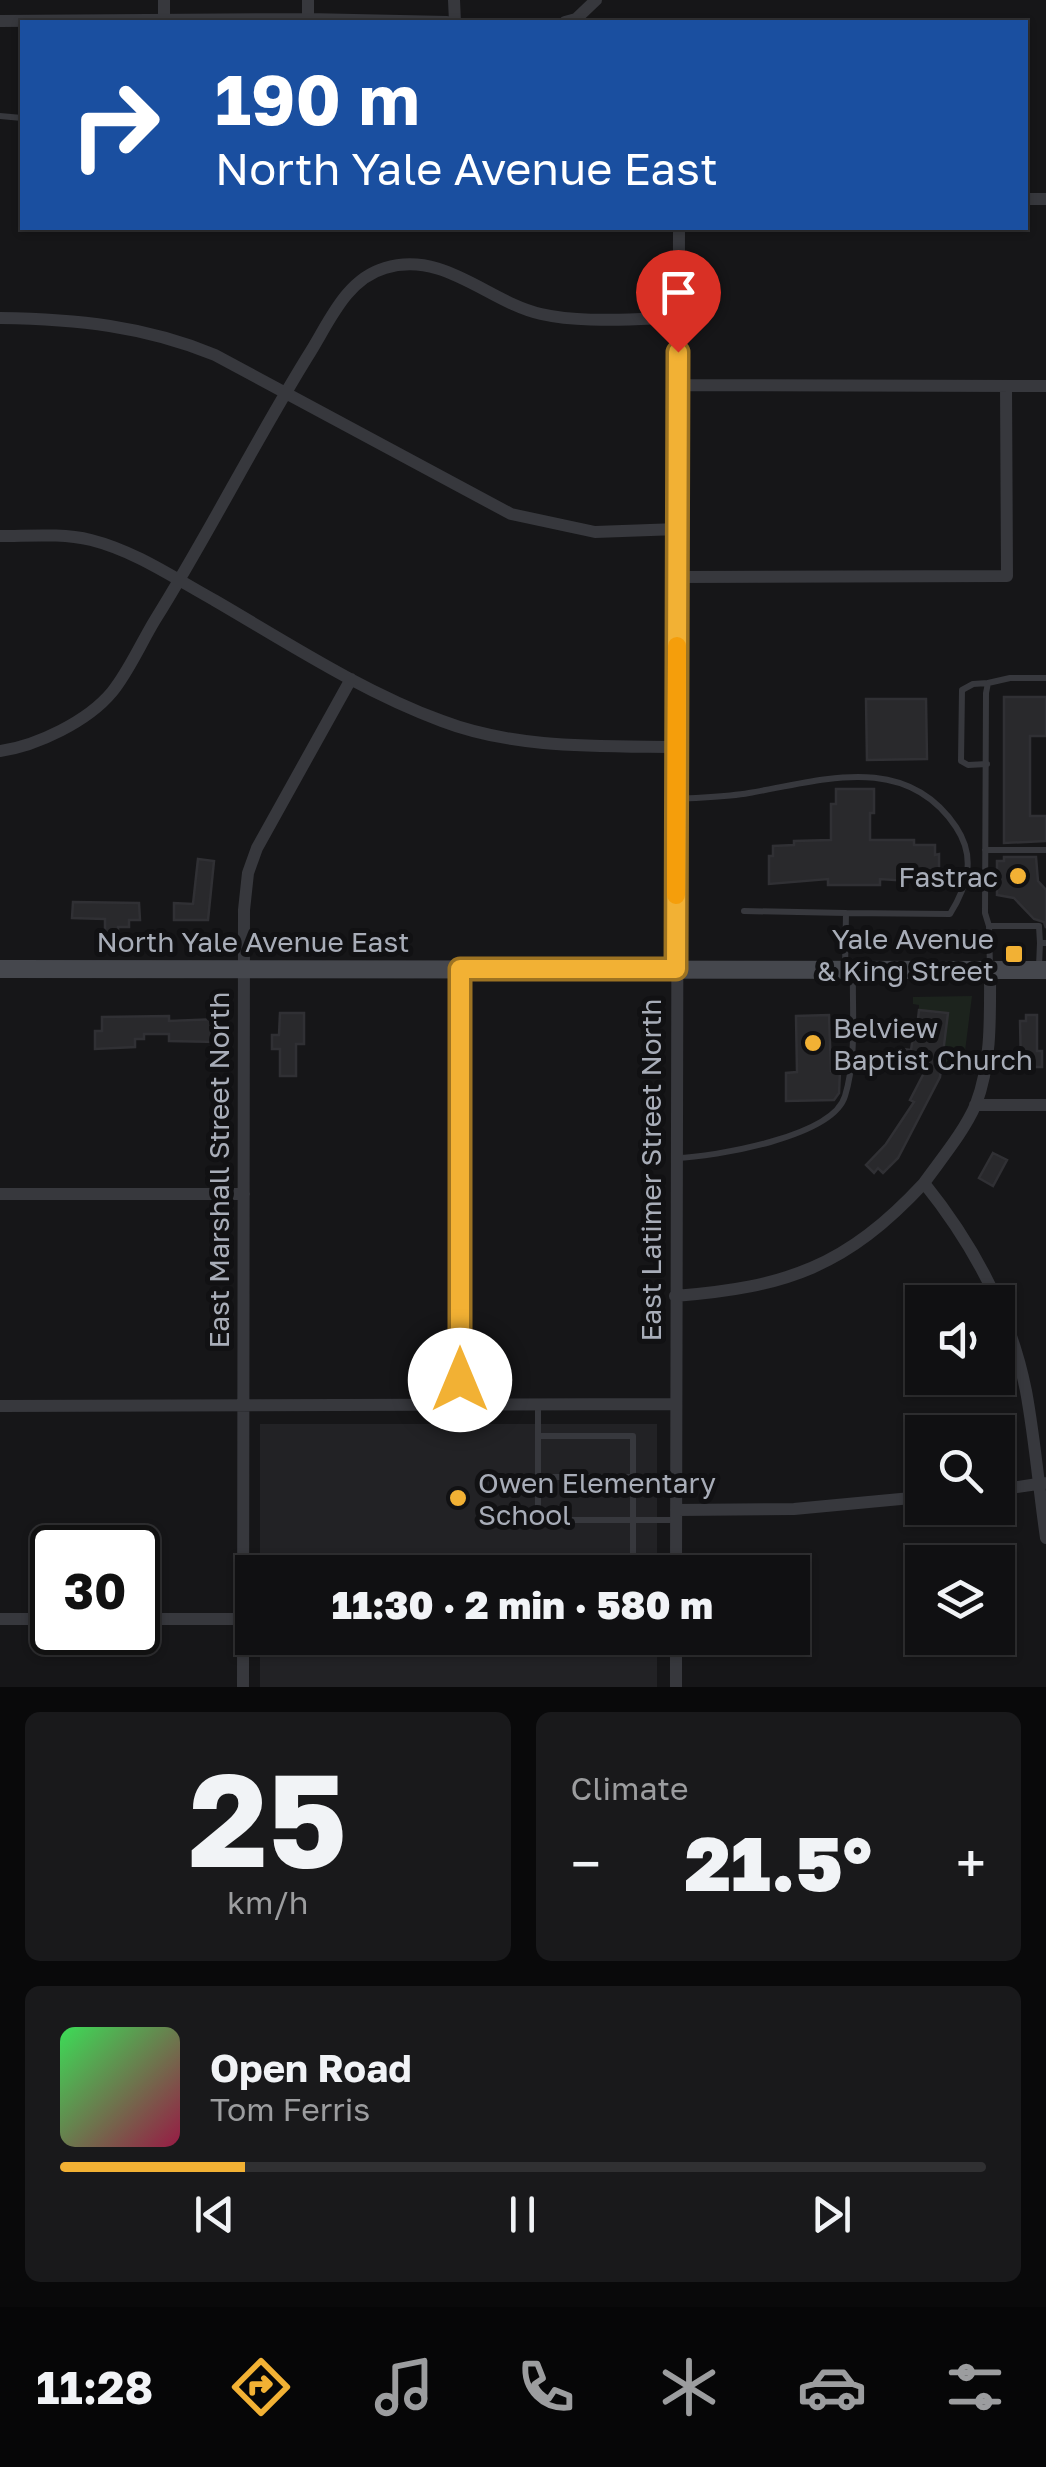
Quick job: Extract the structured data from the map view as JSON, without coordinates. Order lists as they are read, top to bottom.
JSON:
{
  "streets": {
    "main road": ["North Yale Avenue East"],
    "street": ["East Marshall Street North", "East Latimer Street North"]
  },
  "crossings": [
    ["North Yale Avenue East", "East Marshall Street North"],
    ["North Yale Avenue East", "East Latimer Street North"]
  ],
  "places": {
    "other": ["Fastrac", "Belview Baptist Church", "Owen Elementary School"],
    "transit": ["Yale Avenue & King Street"]
  },
  "page": {
    "turn": ["190 m", "North Yale Avenue East"],
    "limit": "30",
    "trip": "11:30 · 2 min · 580 m",
    "tile": [
      ["25", "km/h"],
      "Climate"
    ],
    "heat": ["−", "21.5°", "+"],
    "song": ["Open Road", "Tom Ferris"],
    "tabs": "11:28"
  }
}
